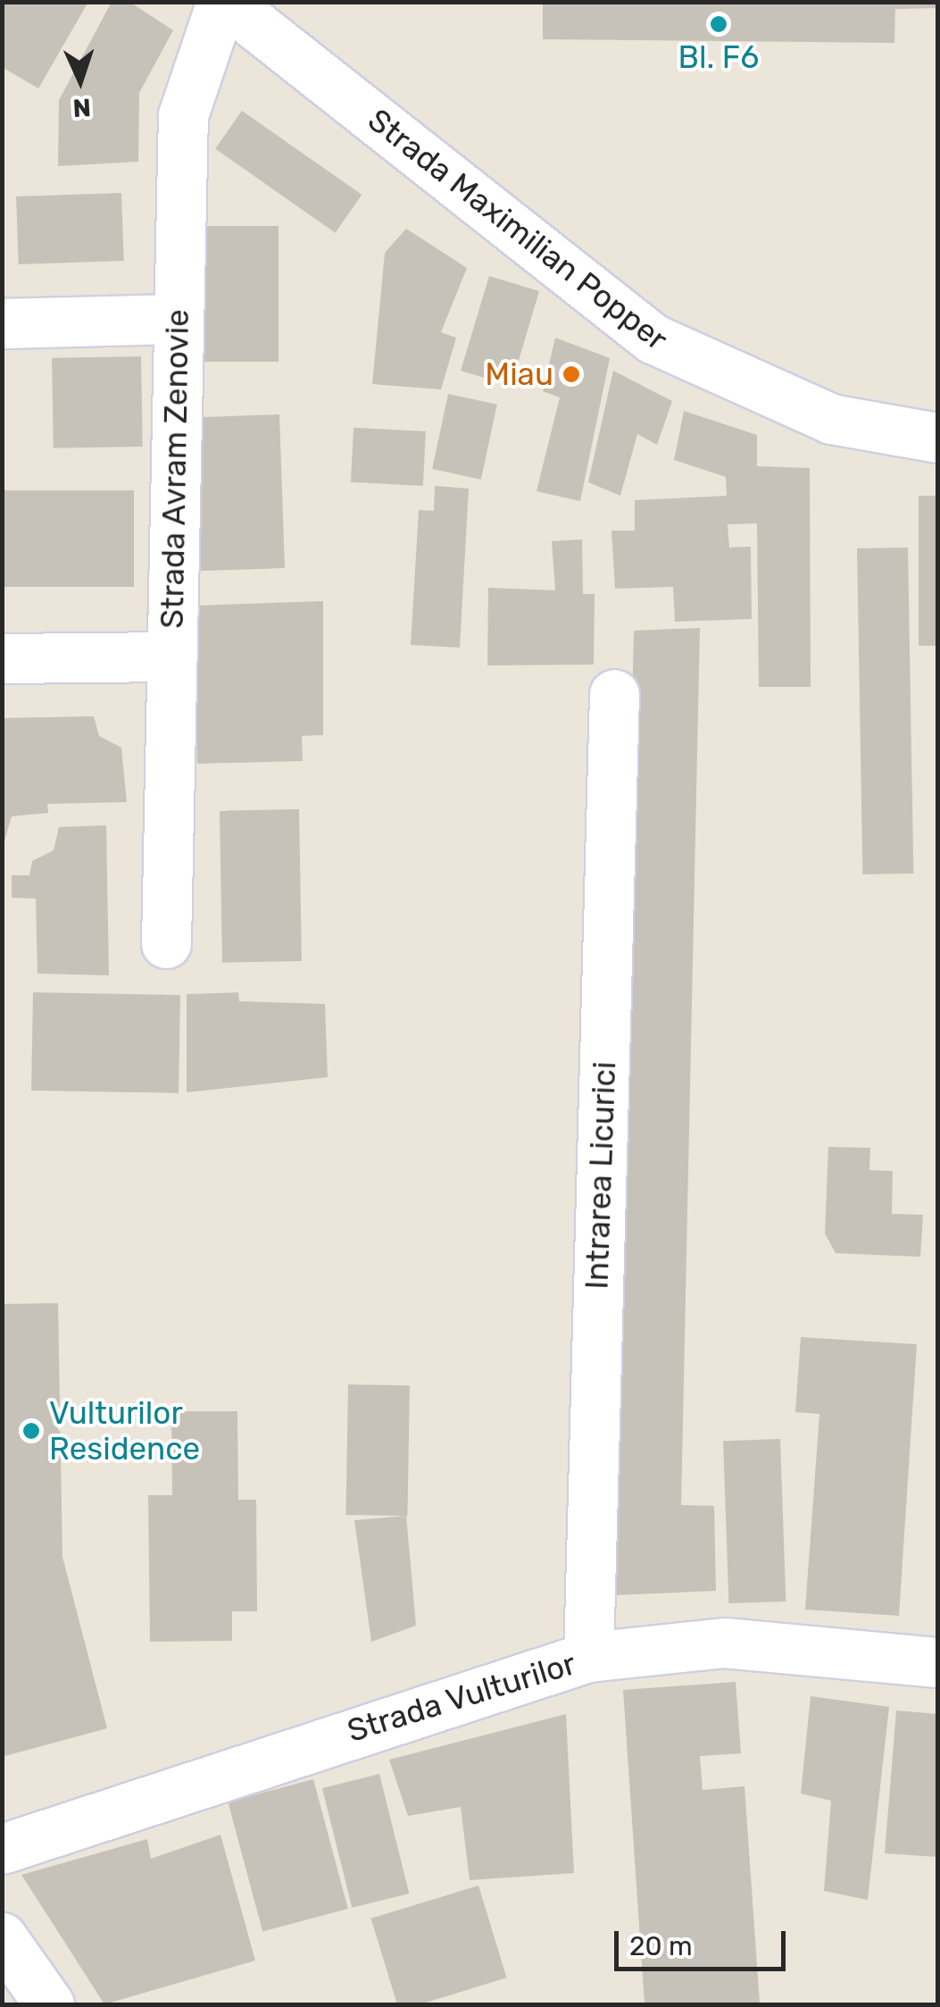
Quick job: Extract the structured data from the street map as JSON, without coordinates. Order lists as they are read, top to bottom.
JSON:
{
  "streets": {
    "street": [
      "Strada Maximilian Popper",
      "Strada Avram Zenovie",
      "Intrarea Licurici",
      "Strada Vulturilor"
    ]
  },
  "crossings": [
    ["Strada Maximilian Popper", "Strada Avram Zenovie"],
    ["Intrarea Licurici", "Strada Vulturilor"]
  ],
  "places": ["Bl. F6", "Miau", "Vulturilor Residence"],
  "scale_bar": "20 m",
  "north": "bottom"
}
